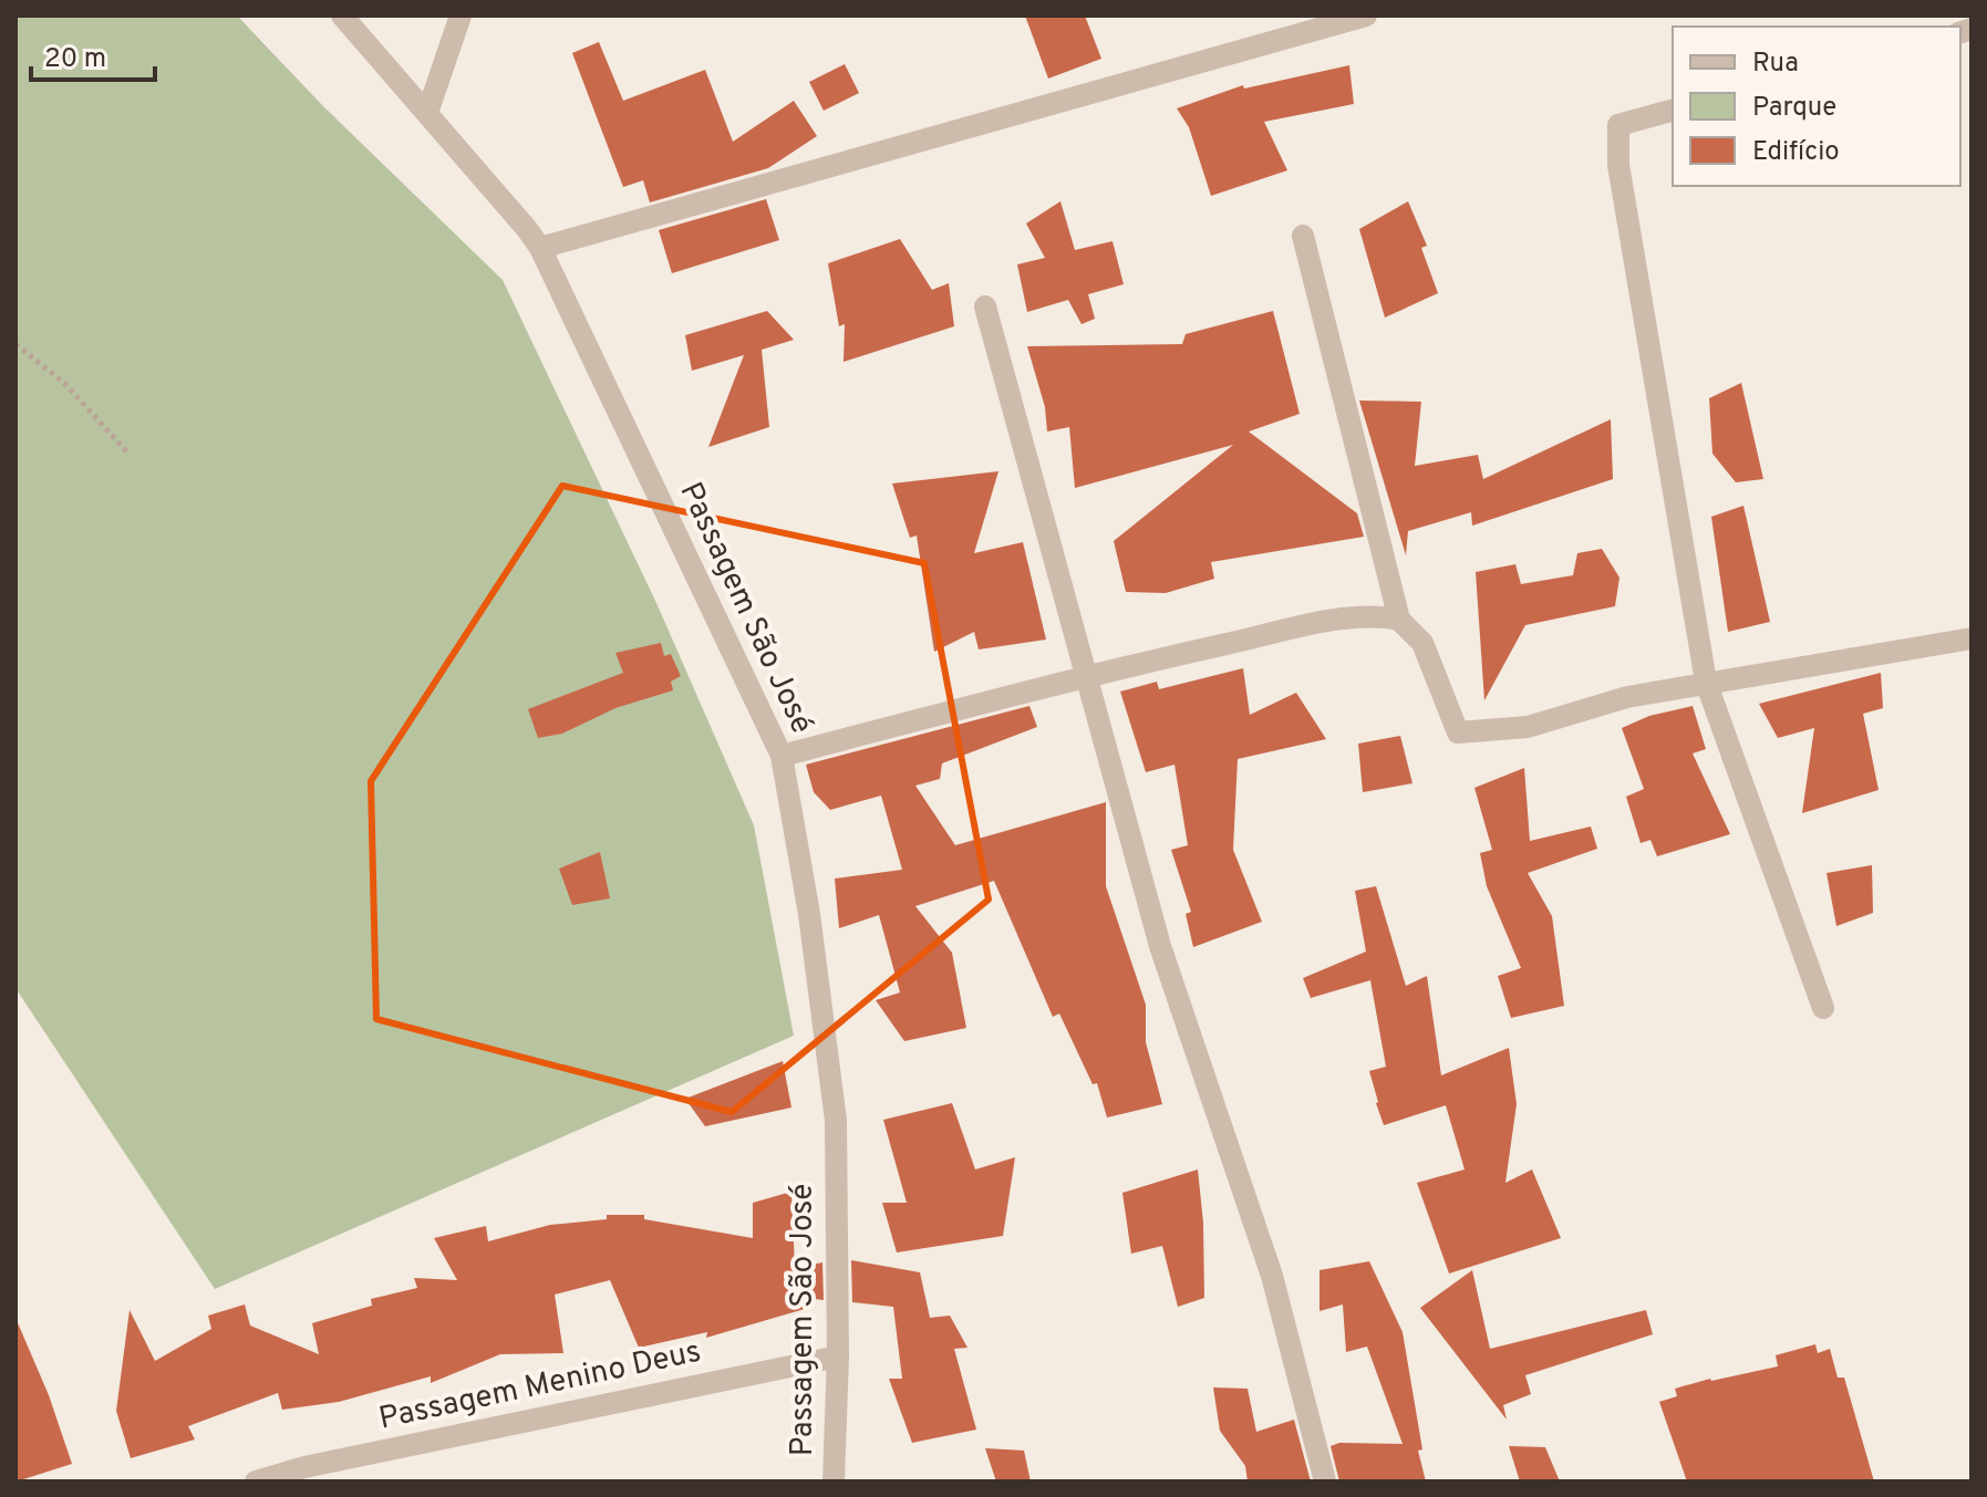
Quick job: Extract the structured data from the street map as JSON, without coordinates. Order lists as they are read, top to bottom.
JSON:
{
  "streets": {
    "street": ["Passagem São José", "Passagem Menino Deus"]
  },
  "crossings": [
    ["Passagem São José", "Passagem Menino Deus"]
  ],
  "legend": ["Rua", "Parque", "Edifício"],
  "scale_bar": "20 m"
}
